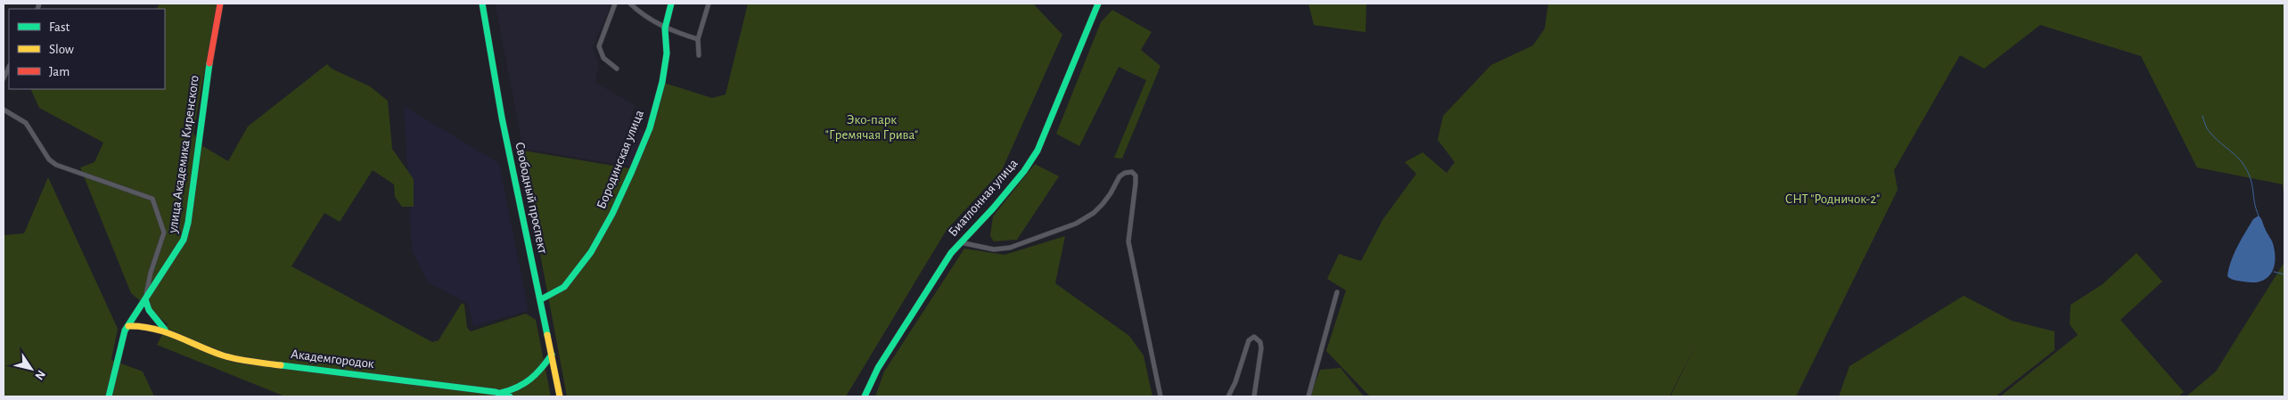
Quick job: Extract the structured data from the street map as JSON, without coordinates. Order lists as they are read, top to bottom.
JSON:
{
  "streets": {
    "main road": [
      "улица Академика Киренского",
      "Бородинская улица",
      "Свободный проспект",
      "Биатлонная улица",
      "Академгородок"
    ]
  },
  "crossings": [
    ["улица Академика Киренского", "Академгородок"],
    ["Бородинская улица", "Свободный проспект"]
  ],
  "parks": ["Эко-парк \"Гремячая Грива\"", "СНТ \"Родничок-2\""],
  "legend": ["Fast", "Slow", "Jam"],
  "north": "bottom right"
}
